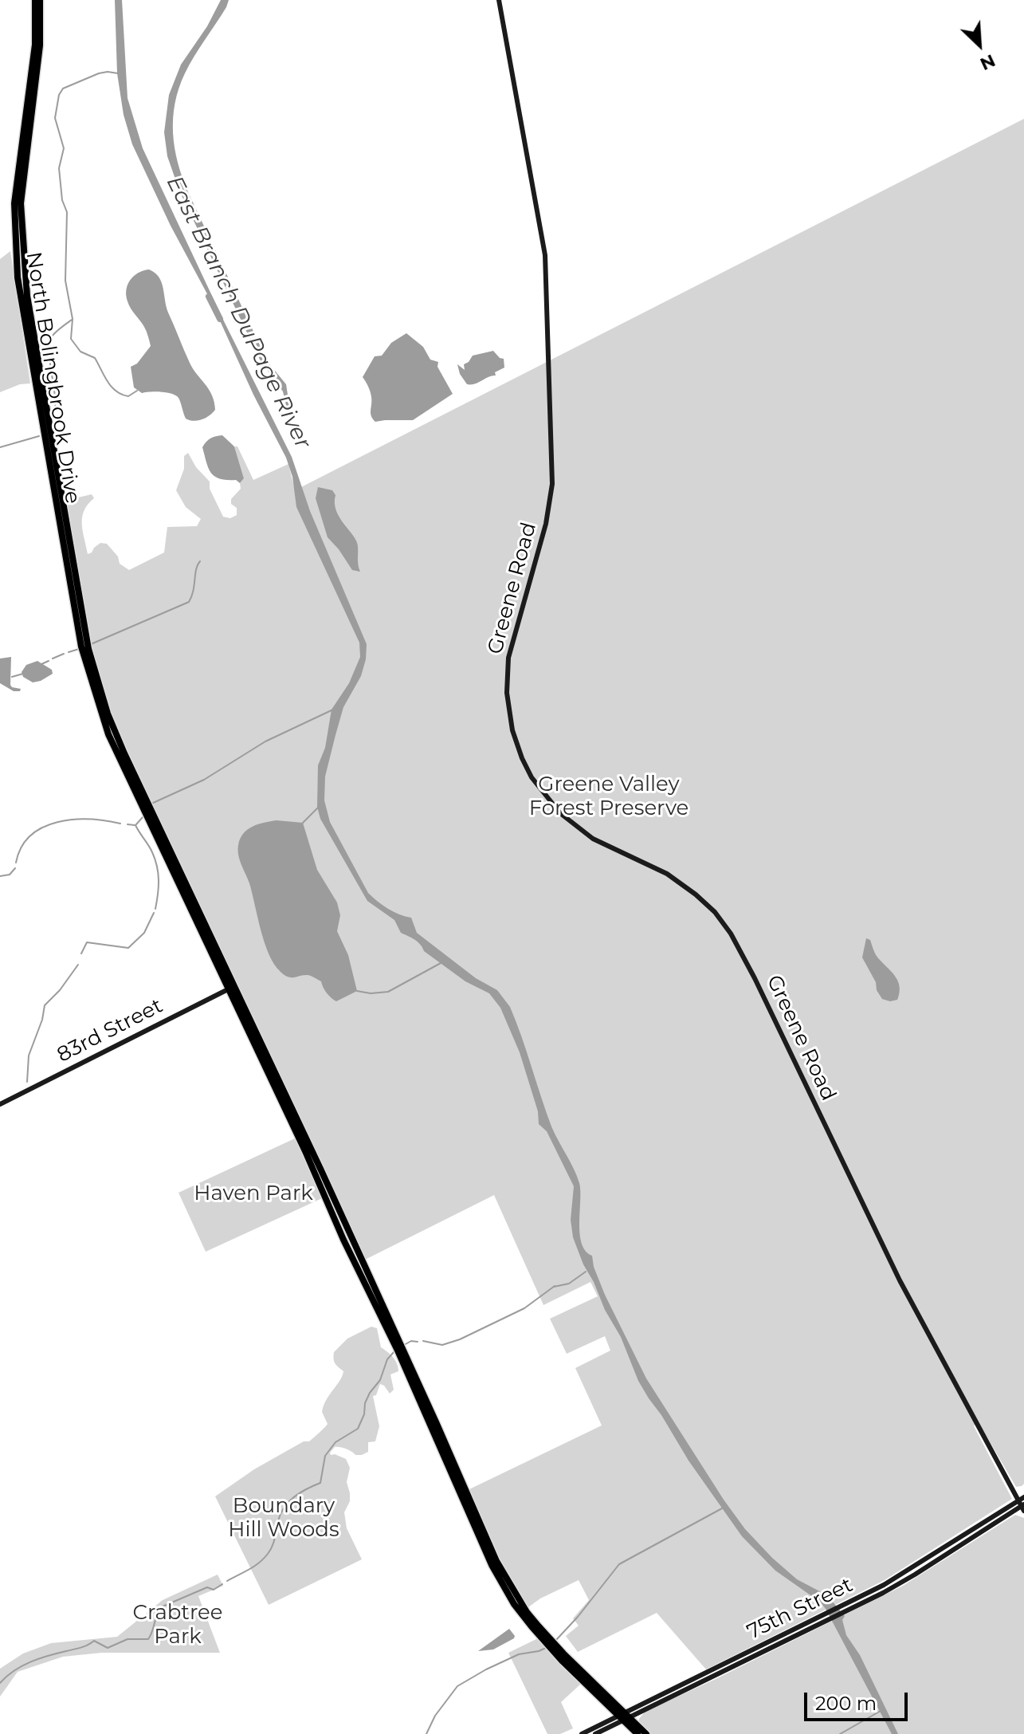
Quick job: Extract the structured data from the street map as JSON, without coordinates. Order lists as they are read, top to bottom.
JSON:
{
  "streets": {
    "main road": ["North Bolingbrook Drive"],
    "street": ["Greene Road", "83rd Street", "75th Street"]
  },
  "crossings": [
    ["North Bolingbrook Drive", "83rd Street"],
    ["Greene Road", "75th Street"]
  ],
  "water": ["East Branch DuPage River"],
  "parks": [
    "Greene Valley Forest Preserve",
    "Haven Park",
    "Boundary Hill Woods",
    "Crabtree Park"
  ],
  "scale_bar": "200 m",
  "north": "bottom right"
}
